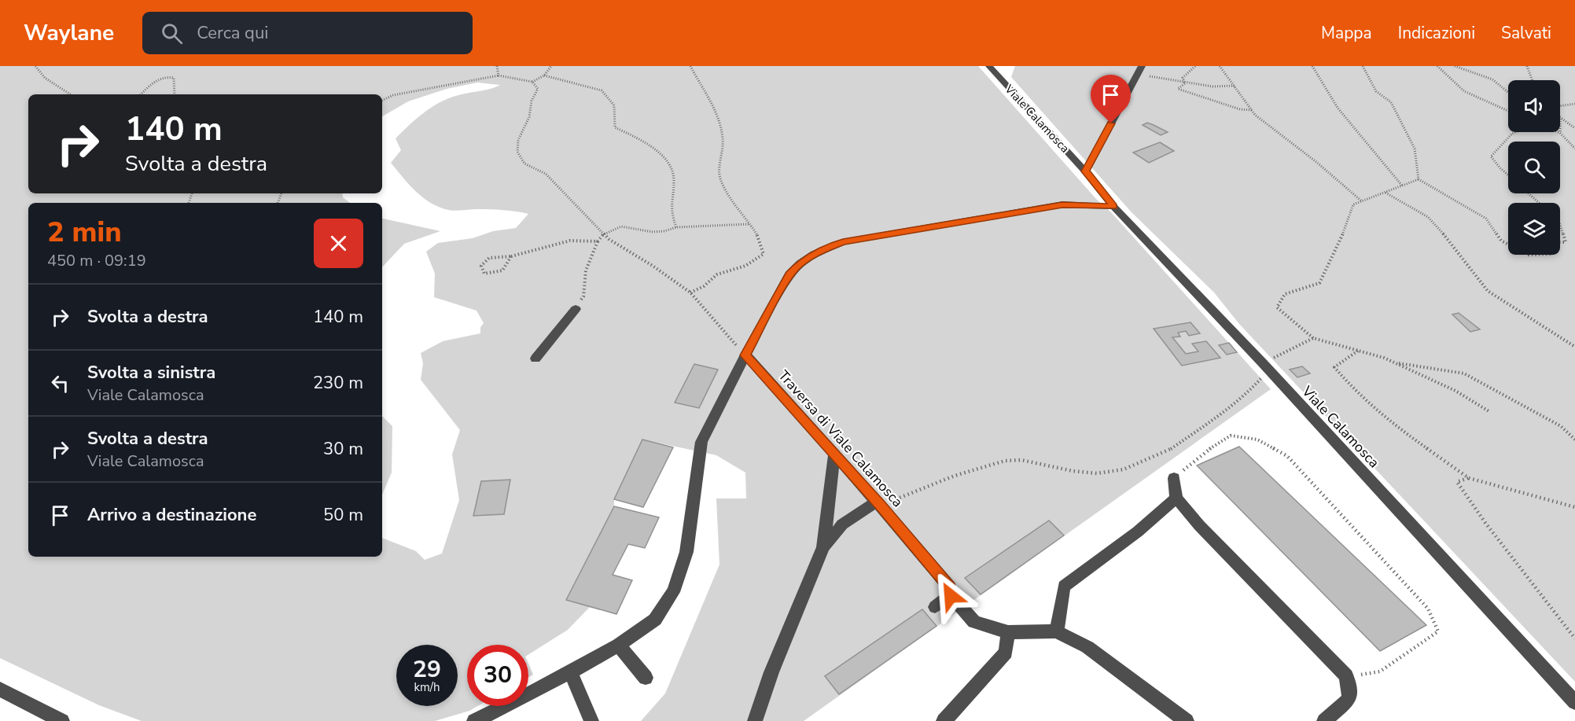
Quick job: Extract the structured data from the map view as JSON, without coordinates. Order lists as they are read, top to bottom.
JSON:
{
  "streets": {
    "street": ["Viale Calamosca", "Traversa di Viale Calamosca"]
  },
  "page": {
    "header": "Waylane",
    "search": "Cerca qui",
    "nav": ["Mappa", "Indicazioni", "Salvati"],
    "turn": ["140 m", "Svolta a destra"],
    "heading": ["2 min", "450 m · 09:19"],
    "list": [
      {
        "name": "Svolta a destra",
        "value": "140 m"
      },
      {
        "name": "Svolta a sinistra",
        "note": "Viale Calamosca",
        "value": "230 m"
      },
      {
        "name": "Svolta a destra",
        "note": "Viale Calamosca",
        "value": "30 m"
      },
      {
        "name": "Arrivo a destinazione",
        "value": "50 m"
      }
    ],
    "speed": "29 km/h",
    "limit": "30"
  }
}
